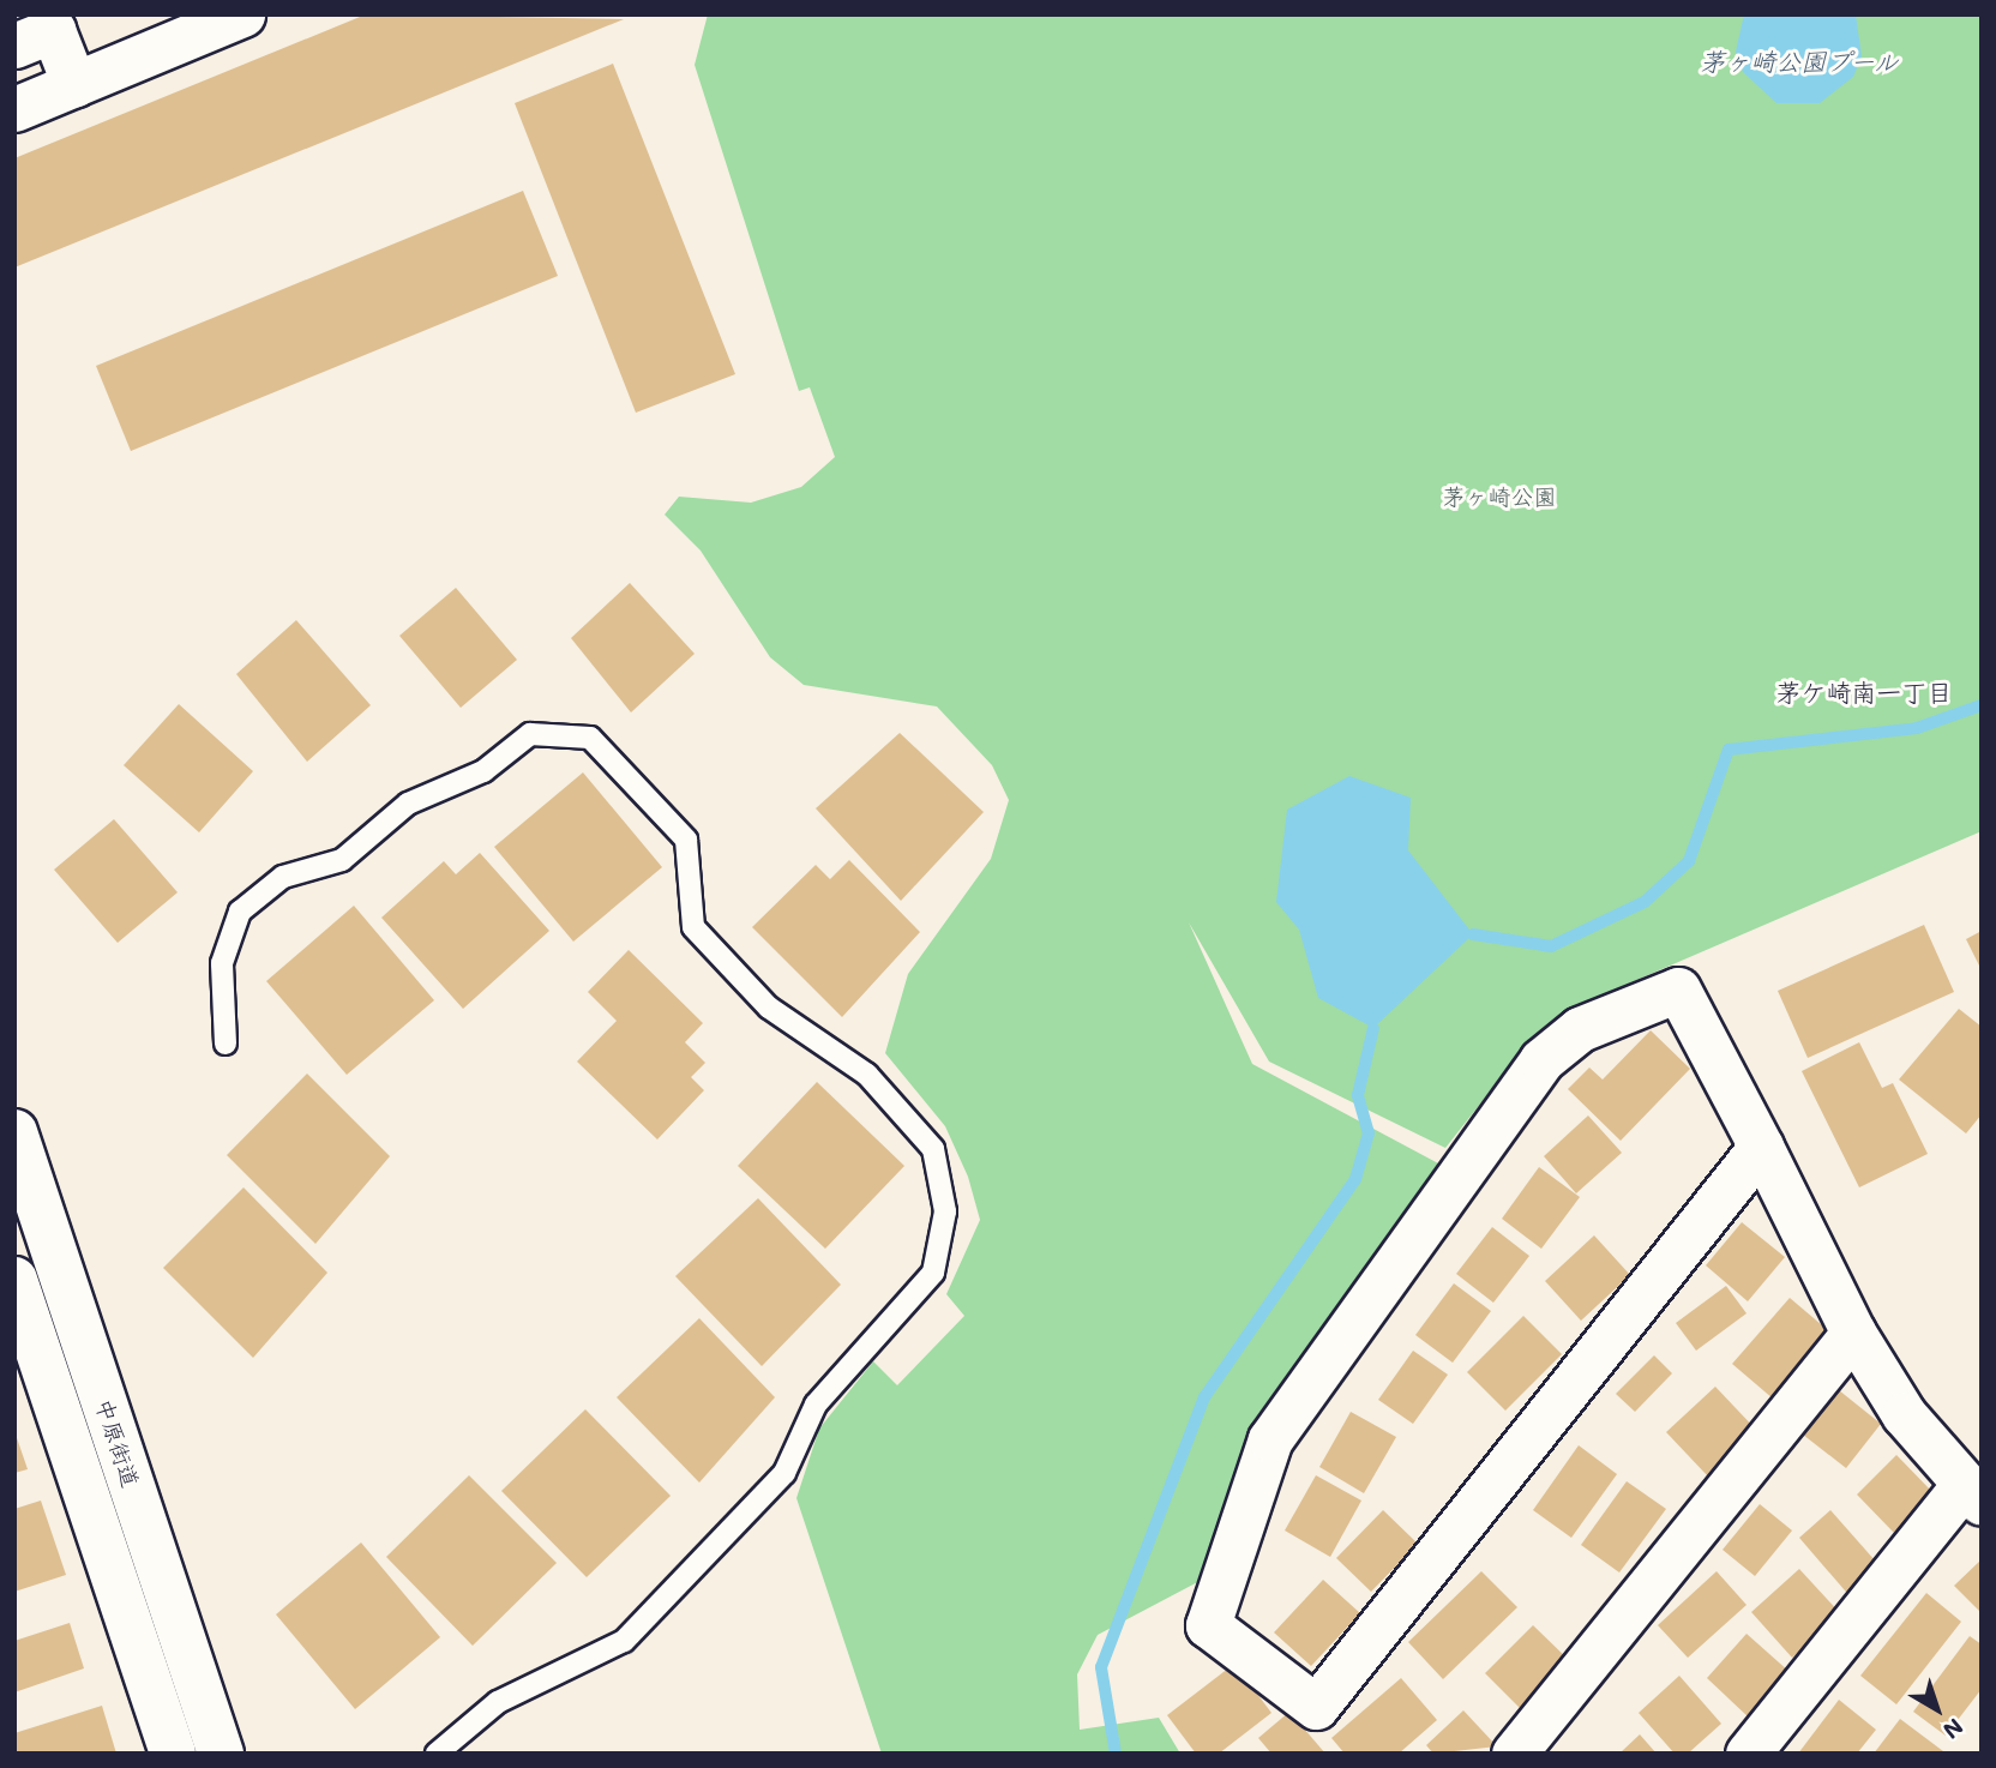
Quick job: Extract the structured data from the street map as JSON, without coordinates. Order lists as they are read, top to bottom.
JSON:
{
  "streets": {
    "main road": ["中原街道"]
  },
  "districts": ["茅ケ崎南一丁目"],
  "water": ["茅ヶ崎公園プール"],
  "parks": ["茅ヶ崎公園"],
  "north": "bottom right"
}
